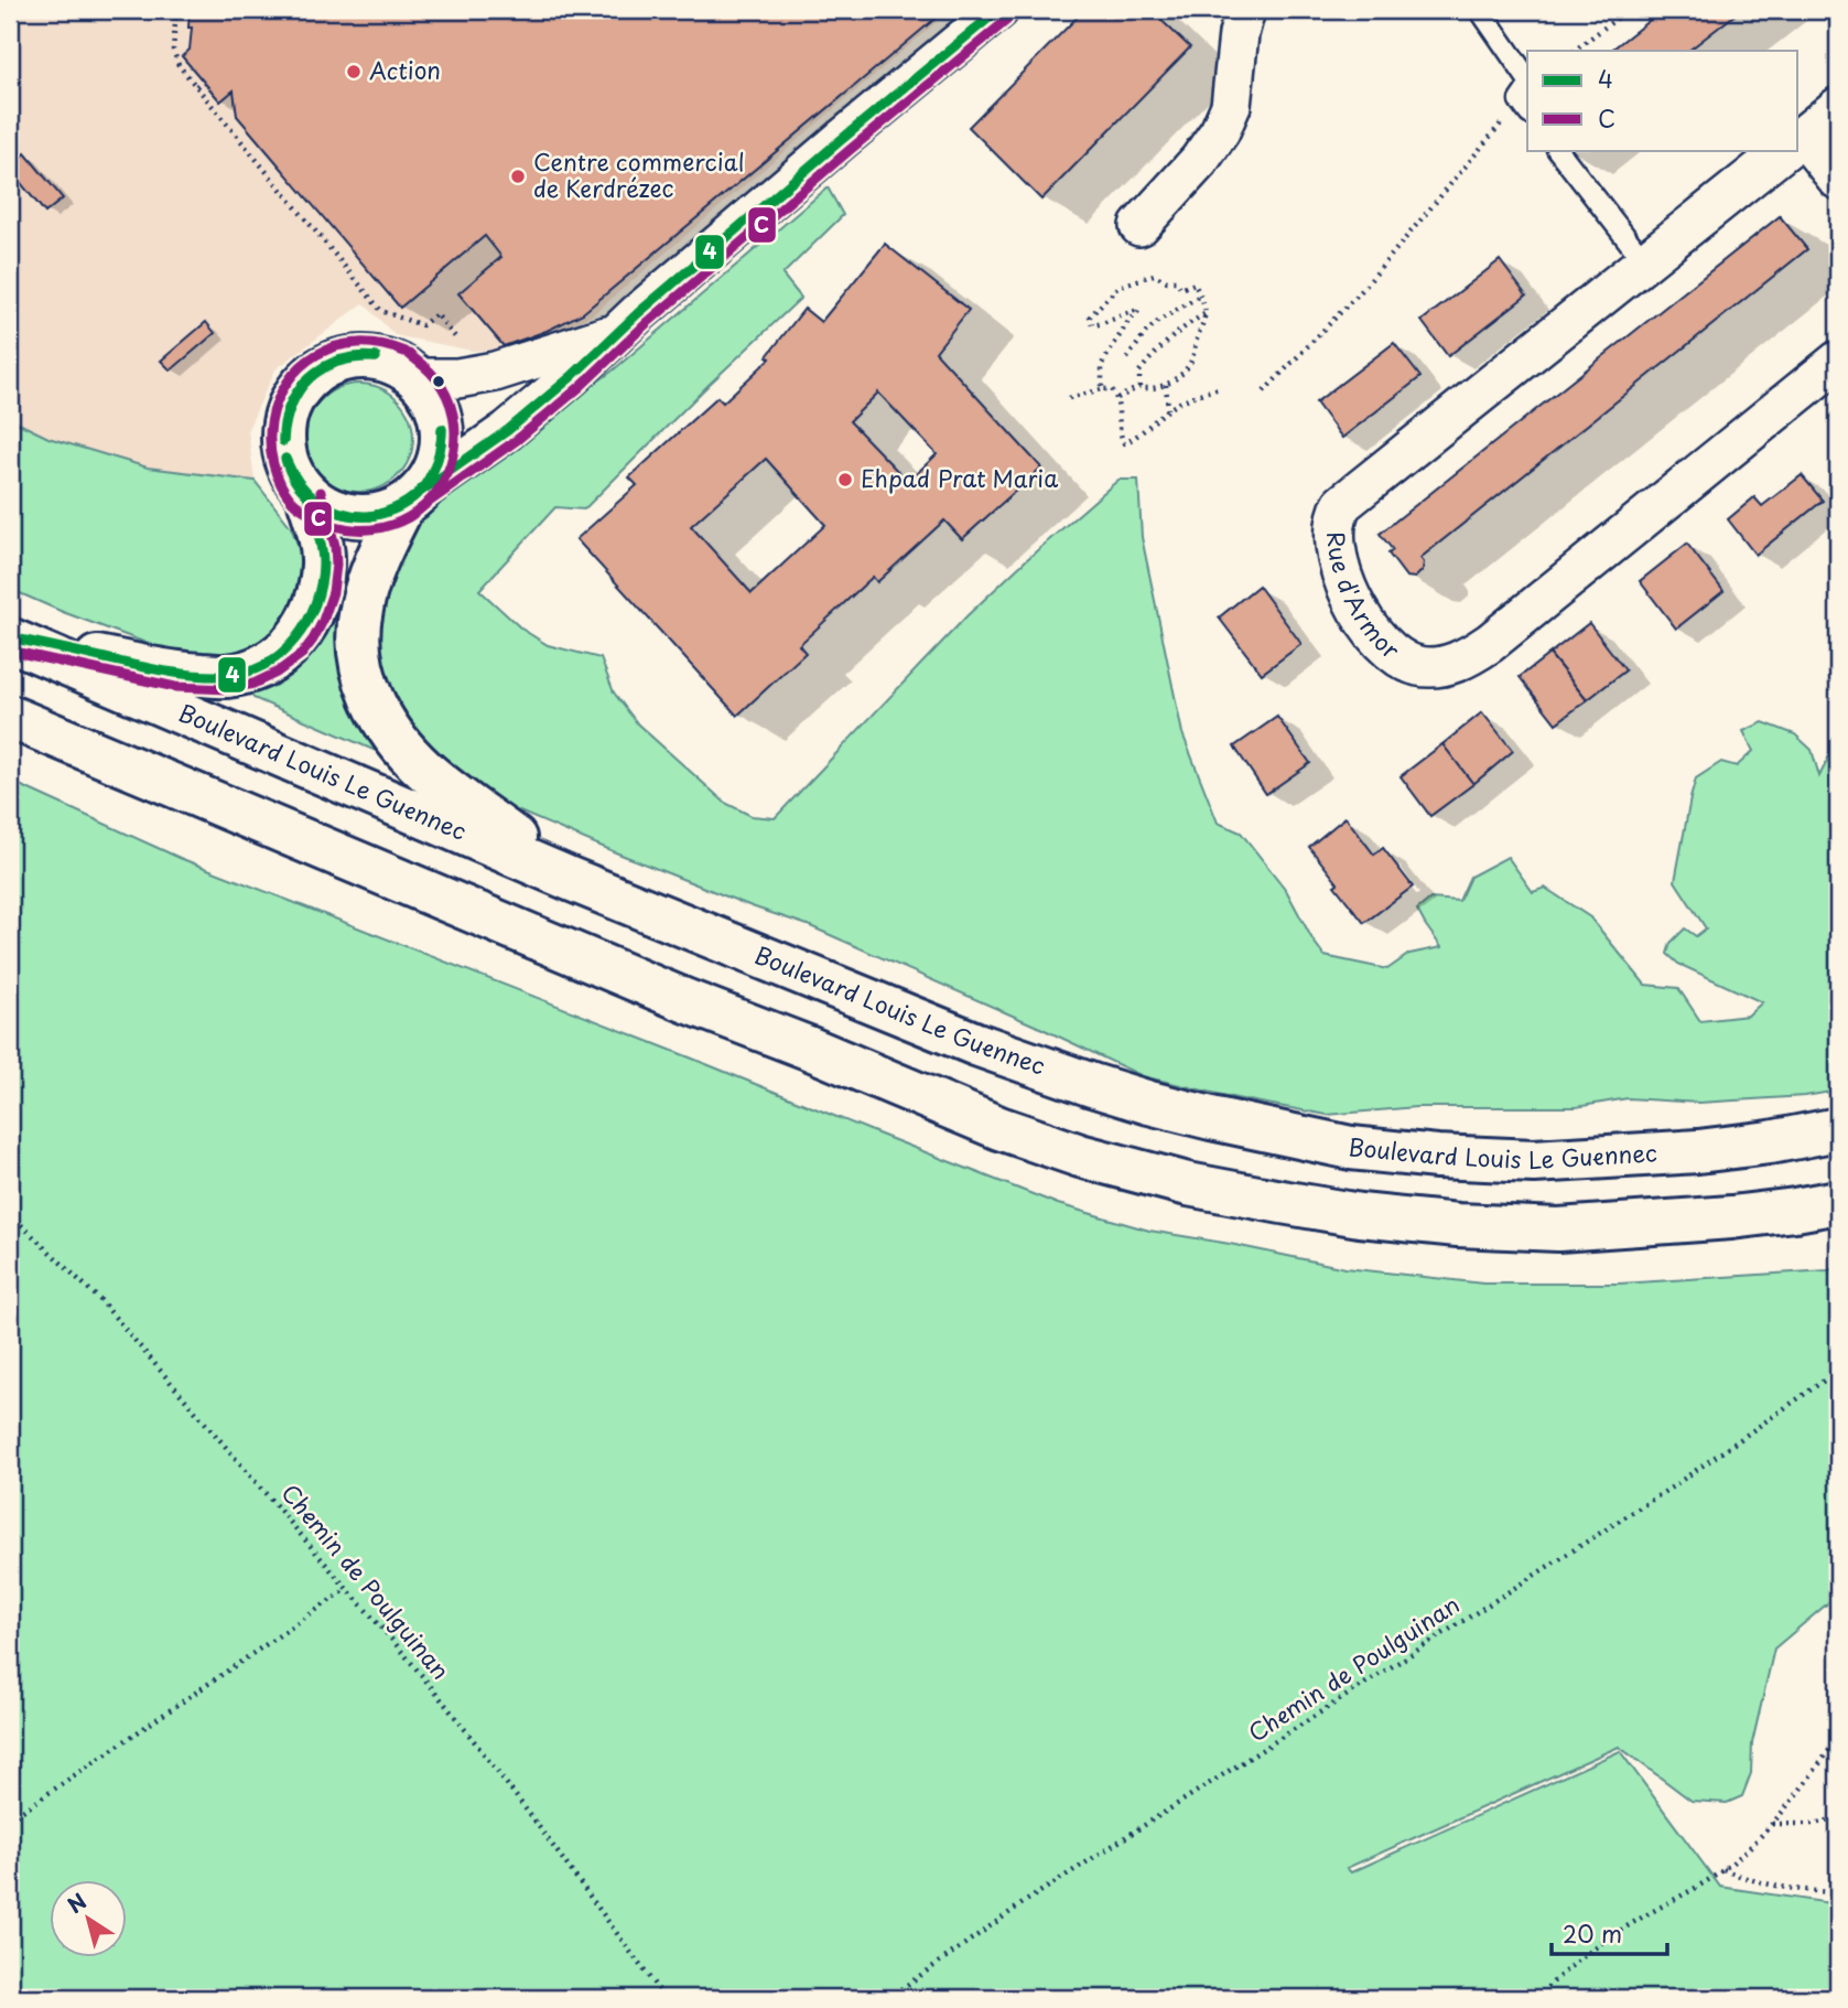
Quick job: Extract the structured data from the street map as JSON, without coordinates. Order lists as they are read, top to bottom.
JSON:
{
  "streets": {
    "main road": ["Boulevard Louis Le Guennec"],
    "street": ["Rue d'Armor"],
    "path": ["Chemin de Poulguinan"]
  },
  "places": ["Action", "Centre commercial de Kerdrézec", "Ehpad Prat Maria"],
  "lines": ["transit line 4", "transit line C"],
  "legend": ["4", "C"],
  "scale_bar": "20 m",
  "north": "top left"
}
